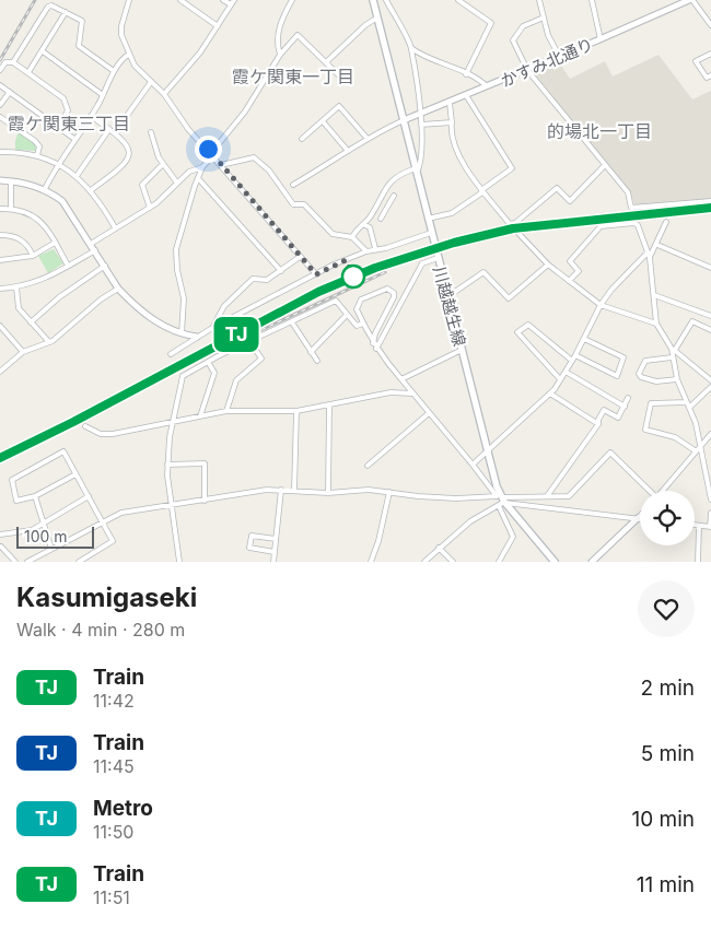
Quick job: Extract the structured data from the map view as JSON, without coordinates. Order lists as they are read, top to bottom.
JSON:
{
  "streets": {
    "main road": ["川越越生線"],
    "street": ["かすみ北通り"]
  },
  "crossings": [
    ["かすみ北通り", "川越越生線"]
  ],
  "districts": ["霞ケ関東一丁目", "霞ケ関東三丁目", "的場北一丁目"],
  "scale_bar": "100 m",
  "page": {
    "on_map": "TJ",
    "scale": "100 m",
    "heading": ["Kasumigaseki", "Walk · 4 min · 280 m"],
    "list": [
      {
        "mark": "TJ",
        "name": "Train",
        "note": "11:42",
        "value": "2 min"
      },
      {
        "mark": "TJ",
        "name": "Train",
        "note": "11:45",
        "value": "5 min"
      },
      {
        "mark": "TJ",
        "name": "Metro",
        "note": "11:50",
        "value": "10 min"
      },
      {
        "mark": "TJ",
        "name": "Train",
        "note": "11:51",
        "value": "11 min"
      }
    ]
  }
}
